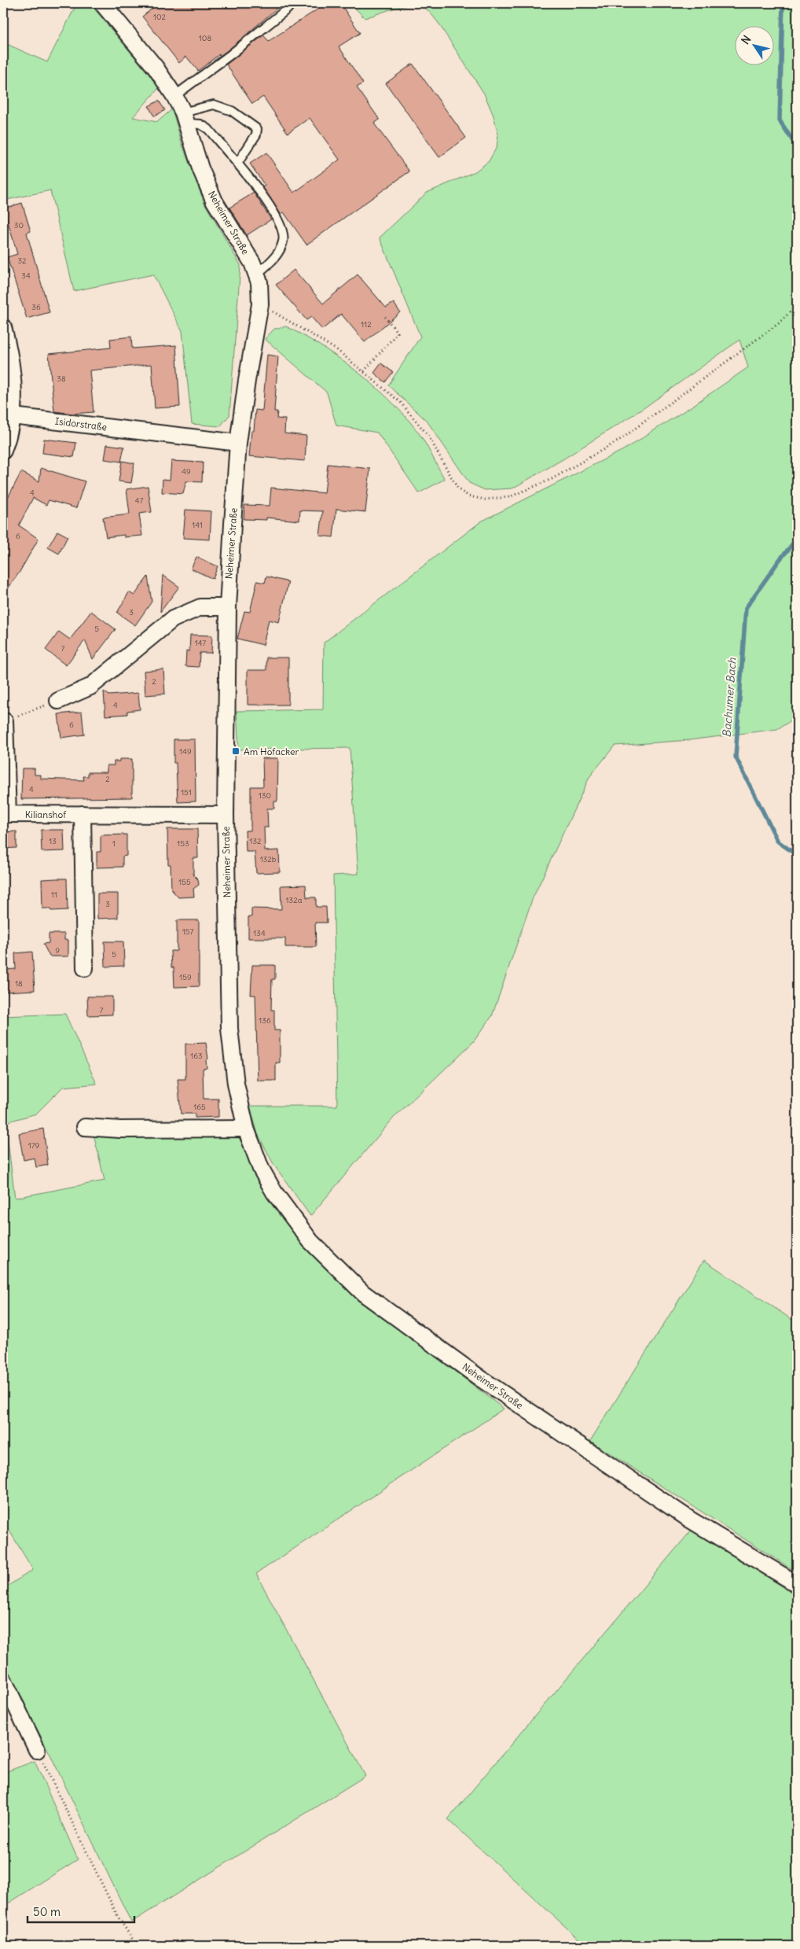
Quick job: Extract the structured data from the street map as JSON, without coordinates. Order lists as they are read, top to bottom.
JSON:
{
  "streets": {
    "street": ["Neheimer Straße", "Isidorstraße", "Kilianshof"]
  },
  "crossings": [
    ["Neheimer Straße", "Isidorstraße"],
    ["Neheimer Straße", "Kilianshof"]
  ],
  "water": ["Bachumer Bach"],
  "places": {
    "transit": ["Am Hofacker"]
  },
  "house_numbers": [
    "102",
    "108",
    "30",
    "32",
    "34",
    "36",
    "112",
    "38",
    "49",
    "4",
    "47",
    "141",
    "6",
    "3",
    "5",
    "147",
    "7",
    "2",
    "4",
    "6",
    "149",
    "2",
    "4",
    "151",
    "130",
    "13",
    "132",
    "1",
    "153",
    "132b",
    "155",
    "11",
    "132a",
    "3",
    "157",
    "134",
    "9",
    "5",
    "159",
    "18",
    "7",
    "136",
    "163",
    "165",
    "179"
  ],
  "scale_bar": "50 m",
  "north": "top left"
}
